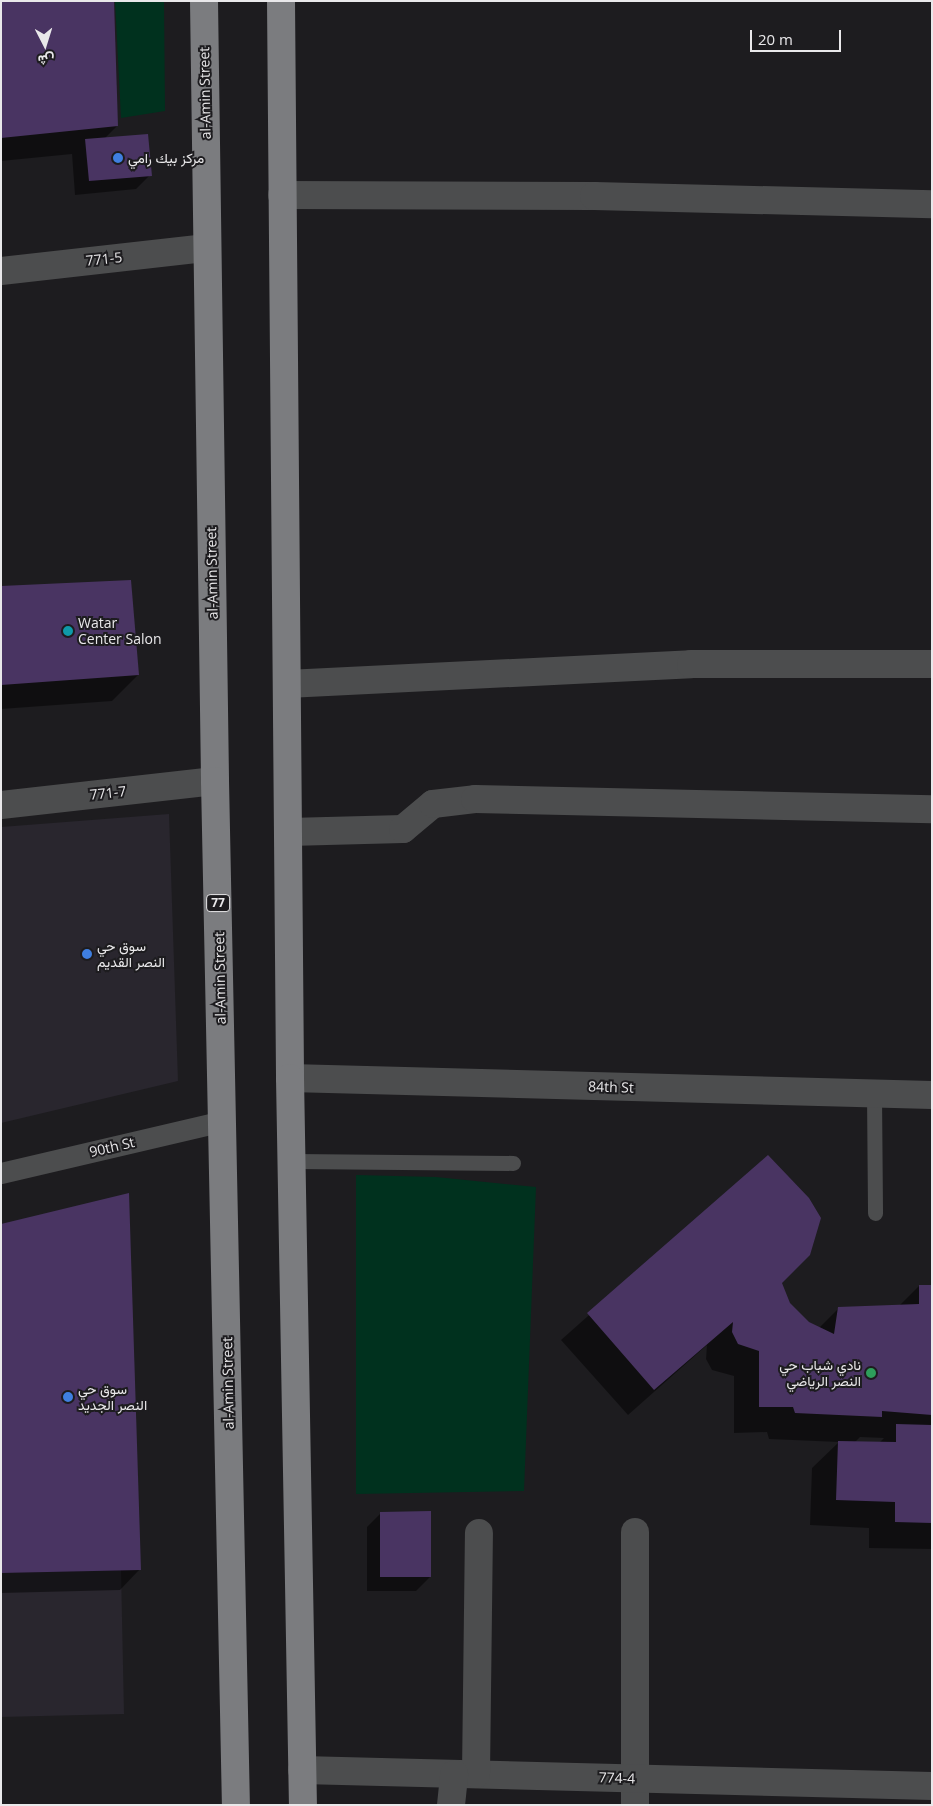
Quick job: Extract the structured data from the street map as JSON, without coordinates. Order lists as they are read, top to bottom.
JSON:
{
  "streets": {
    "main road": ["al-Amin Street", "77"],
    "street": [
      "771-5",
      "771-7",
      "84th St",
      "90th St",
      "774-4"
    ]
  },
  "crossings": [
    ["al-Amin Street", "771-5"],
    ["al-Amin Street", "771-7"],
    ["al-Amin Street", "90th St"]
  ],
  "places": [
    "مركز بيك رامي",
    "Watar Center Salon",
    "سوق حي النصر القديم",
    "نادي شباب حي النصر الرياضي",
    "سوق حي النصر الجديد"
  ],
  "scale_bar": "20 m",
  "north": "bottom"
}
